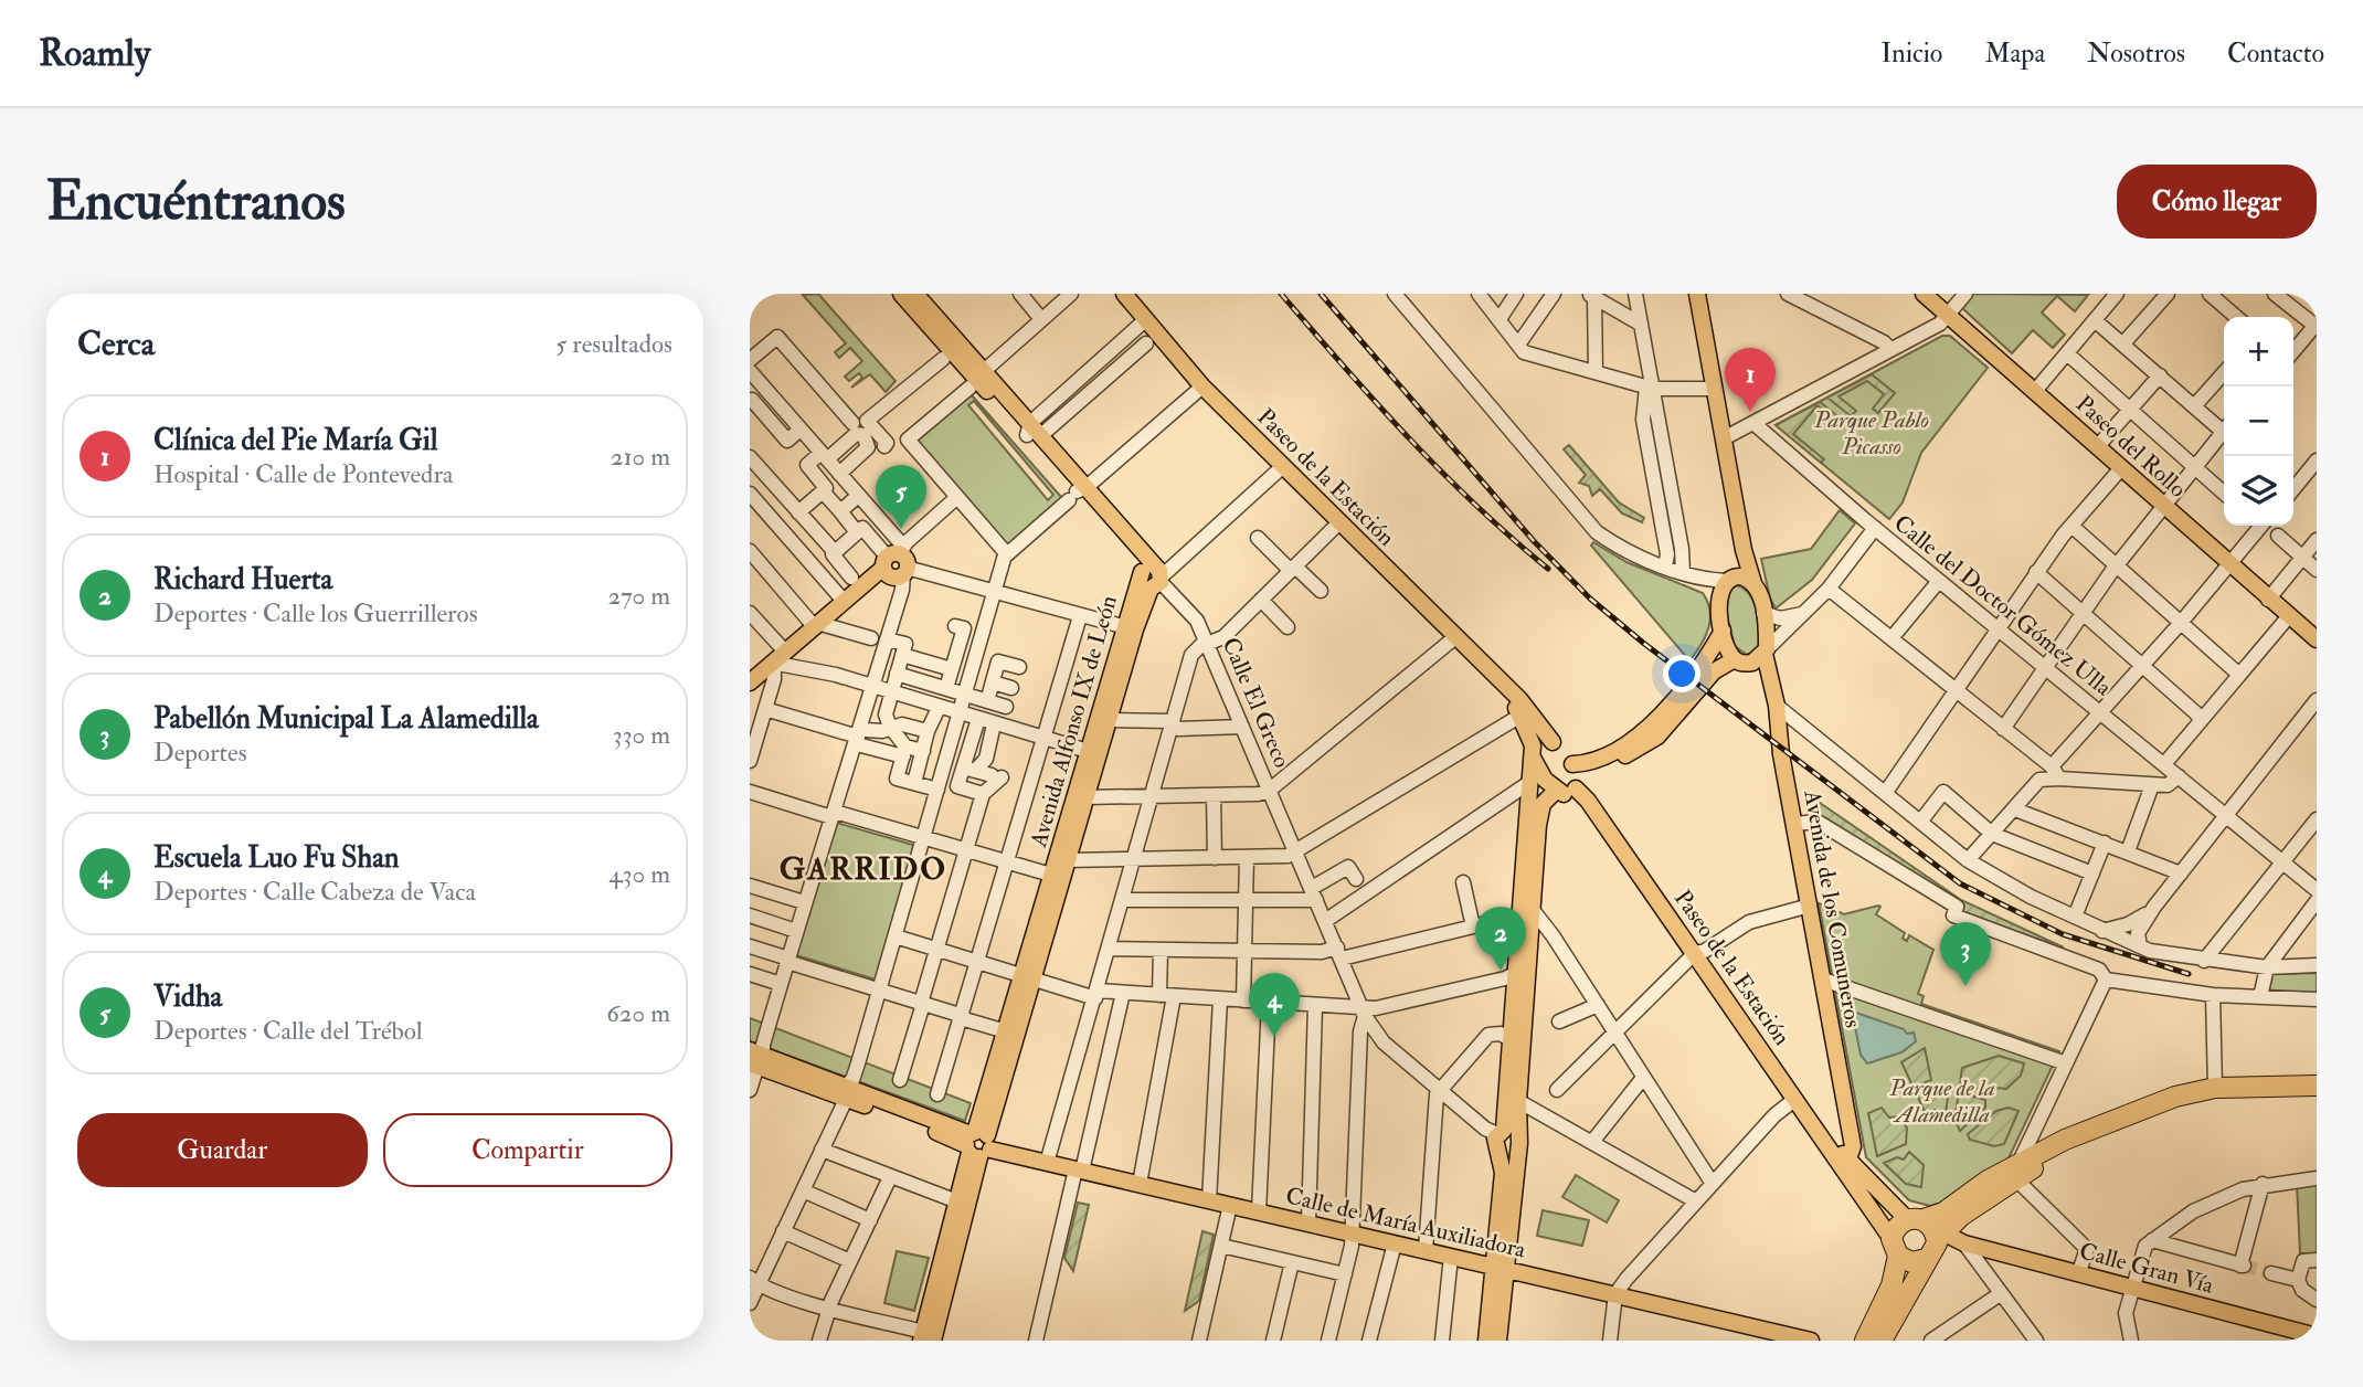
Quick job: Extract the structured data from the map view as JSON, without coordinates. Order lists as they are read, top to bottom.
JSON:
{
  "streets": {
    "main road": [
      "Paseo del Rollo",
      "Paseo de la Estación",
      "Calle El Greco",
      "Avenida Alfonso IX de León",
      "Avenida de los Comuneros",
      "Calle de María Auxiliadora",
      "Calle Gran Vía"
    ],
    "street": ["Calle del Doctor Gómez Ulla"]
  },
  "crossings": [
    ["Paseo de la Estación", "Avenida de los Comuneros"],
    ["Paseo de la Estación", "Calle Gran Vía"],
    ["Calle El Greco", "Avenida Alfonso IX de León"],
    ["Avenida Alfonso IX de León", "Calle de María Auxiliadora"]
  ],
  "districts": ["GARRIDO"],
  "parks": ["Parque Pablo Picasso", "Parque de la Alamedilla"],
  "page": {
    "header": "Roamly",
    "nav": [
      "Inicio",
      "Mapa",
      "Nosotros",
      "Contacto"
    ],
    "buttons": [
      "Cómo llegar",
      ["Guardar", "Compartir"]
    ],
    "title": "Encuéntranos",
    "heading": ["Cerca", "5 resultados"],
    "map_buttons": ["+", "−"],
    "pins": [
      "1",
      "5",
      "2",
      "3",
      "4"
    ],
    "list": [
      {
        "mark": "1",
        "name": "Clínica del Pie María Gil",
        "note": "Hospital · Calle de Pontevedra",
        "value": "210 m"
      },
      {
        "mark": "2",
        "name": "Richard Huerta",
        "note": "Deportes · Calle los Guerrilleros",
        "value": "270 m"
      },
      {
        "mark": "3",
        "name": "Pabellón Municipal La Alamedilla",
        "note": "Deportes",
        "value": "330 m"
      },
      {
        "mark": "4",
        "name": "Escuela Luo Fu Shan",
        "note": "Deportes · Calle Cabeza de Vaca",
        "value": "430 m"
      },
      {
        "mark": "5",
        "name": "Vidha",
        "note": "Deportes · Calle del Trébol",
        "value": "620 m"
      }
    ]
  }
}
